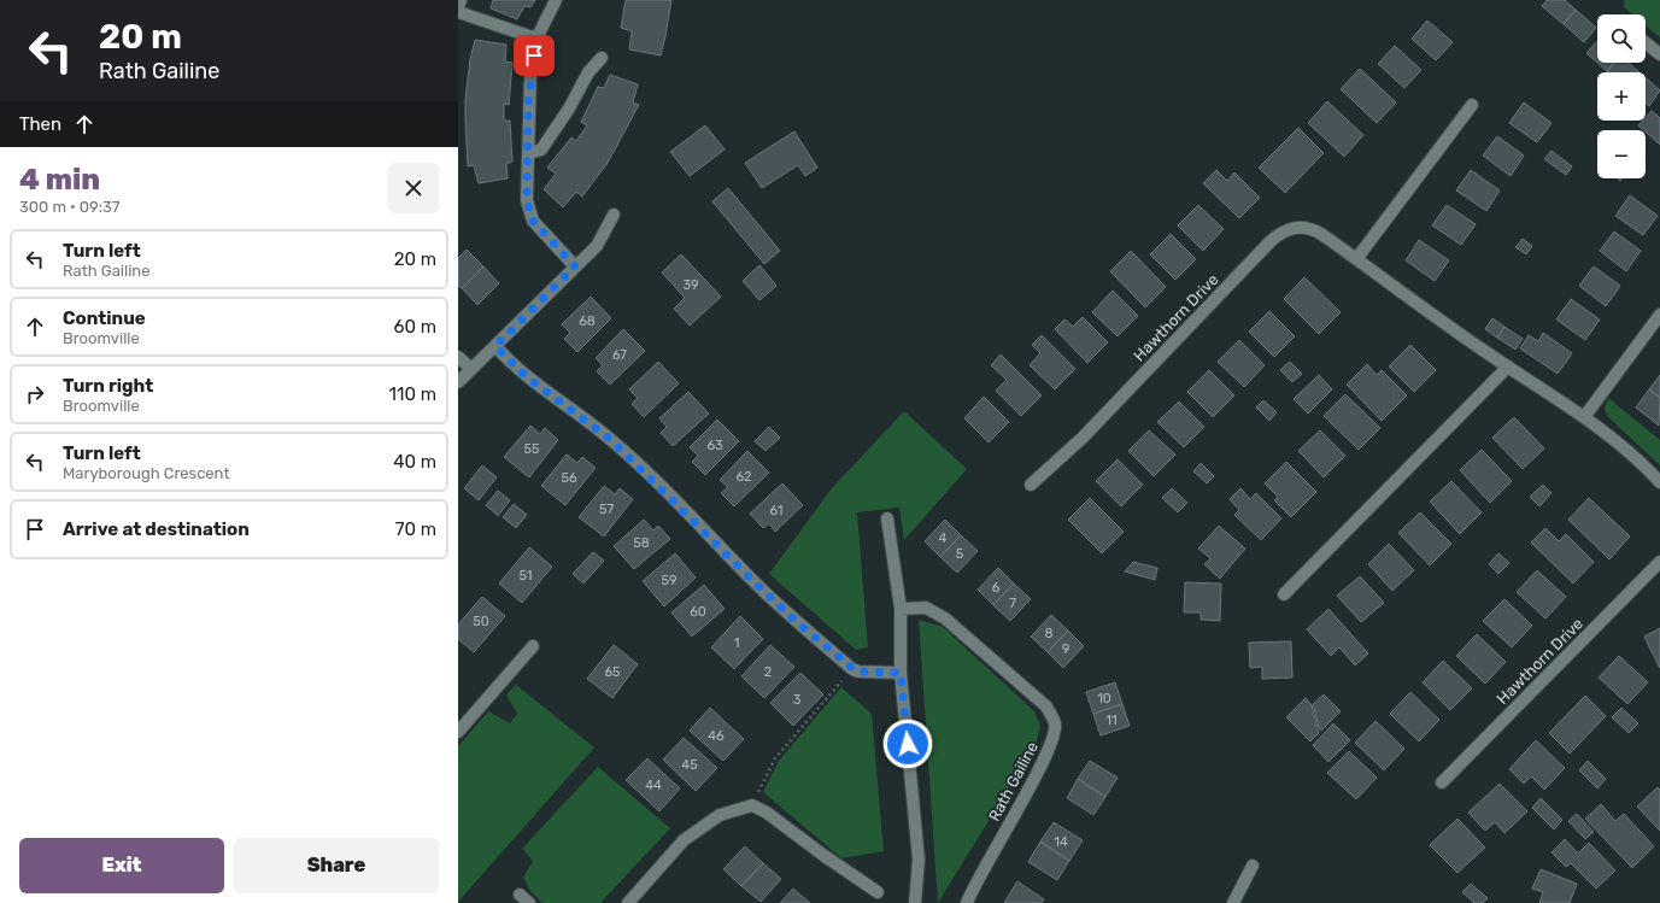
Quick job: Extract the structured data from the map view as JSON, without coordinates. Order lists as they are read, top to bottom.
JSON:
{
  "streets": {
    "street": ["Hawthorn Drive", "Rath Gailine"]
  },
  "house_numbers": [
    "39",
    "68",
    "67",
    "63",
    "55",
    "62",
    "56",
    "57",
    "61",
    "4",
    "58",
    "5",
    "51",
    "59",
    "6",
    "7",
    "60",
    "50",
    "8",
    "1",
    "9",
    "65",
    "2",
    "10",
    "3",
    "11",
    "46",
    "45",
    "44",
    "14"
  ],
  "page": {
    "turn": ["20 m", "Rath Gailine"],
    "map_buttons": ["+", "−"],
    "then": "Then",
    "heading": ["4 min", "300 m · 09:37"],
    "list": [
      {
        "name": "Turn left",
        "note": "Rath Gailine",
        "value": "20 m"
      },
      {
        "name": "Continue",
        "note": "Broomville",
        "value": "60 m"
      },
      {
        "name": "Turn right",
        "note": "Broomville",
        "value": "110 m"
      },
      {
        "name": "Turn left",
        "note": "Maryborough Crescent",
        "value": "40 m"
      },
      {
        "name": "Arrive at destination",
        "value": "70 m"
      }
    ],
    "buttons": ["Exit", "Share"]
  }
}
